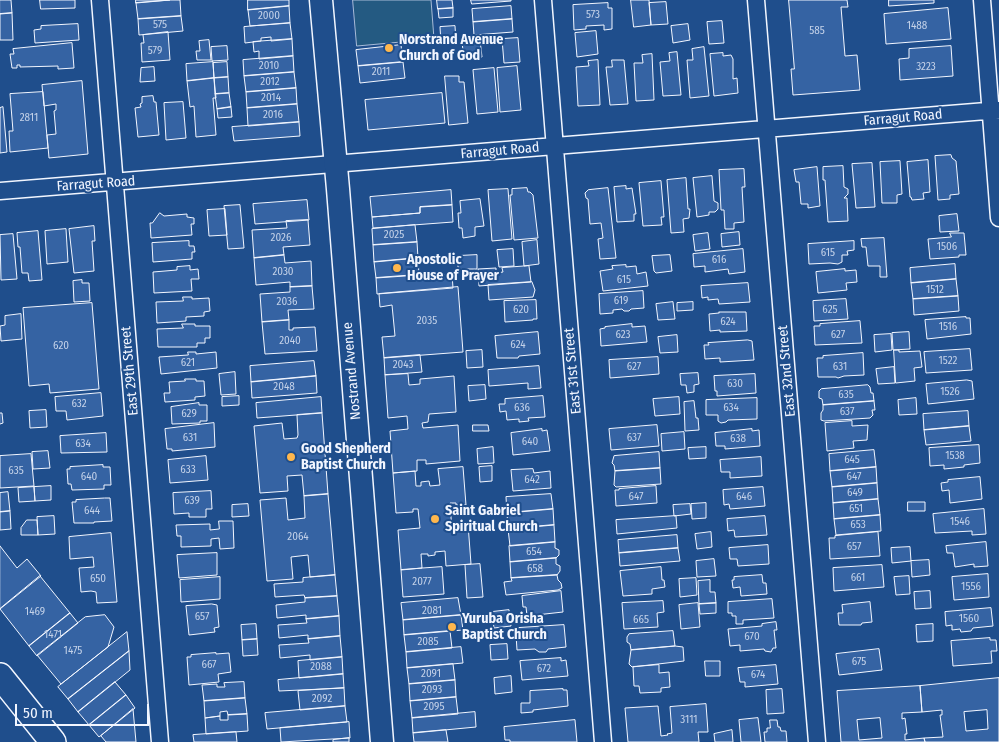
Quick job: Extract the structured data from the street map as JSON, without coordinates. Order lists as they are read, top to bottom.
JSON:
{
  "streets": {
    "main road": ["Nostrand Avenue"],
    "street": [
      "Farragut Road",
      "East 29th Street",
      "East 31st Street",
      "East 32nd Street"
    ]
  },
  "crossings": [
    ["Farragut Road", "East 29th Street"],
    ["Farragut Road", "Nostrand Avenue"],
    ["Farragut Road", "East 31st Street"],
    ["Farragut Road", "East 32nd Street"]
  ],
  "places": [
    "Norstrand Avenue Church of God",
    "Apostolic House of Prayer",
    "Good Shepherd Baptist Church",
    "Saint Gabriel Spiritual Church",
    "Yuruba Orisha Baptist Church"
  ],
  "house_numbers": [
    "573",
    "2000",
    "575",
    "1488",
    "585",
    "579",
    "2010",
    "3223",
    "2011",
    "2012",
    "2014",
    "2016",
    "2811",
    "2025",
    "2026",
    "1506",
    "615",
    "616",
    "2030",
    "615",
    "1512",
    "619",
    "2036",
    "620",
    "625",
    "2035",
    "624",
    "1516",
    "623",
    "627",
    "2040",
    "624",
    "620",
    "1522",
    "621",
    "2043",
    "627",
    "631",
    "630",
    "2048",
    "1526",
    "635",
    "632",
    "636",
    "634",
    "637",
    "629",
    "631",
    "637",
    "638",
    "640",
    "634",
    "1538",
    "645",
    "633",
    "635",
    "640",
    "647",
    "642",
    "649",
    "647",
    "646",
    "639",
    "651",
    "644",
    "1546",
    "653",
    "2064",
    "657",
    "654",
    "658",
    "661",
    "650",
    "2077",
    "1556",
    "2081",
    "1469",
    "657",
    "1560",
    "665",
    "1471",
    "670",
    "2085",
    "1475",
    "675",
    "667",
    "2088",
    "672",
    "2091",
    "674",
    "2093",
    "2092",
    "2095",
    "3111"
  ],
  "scale_bar": "50 m"
}
